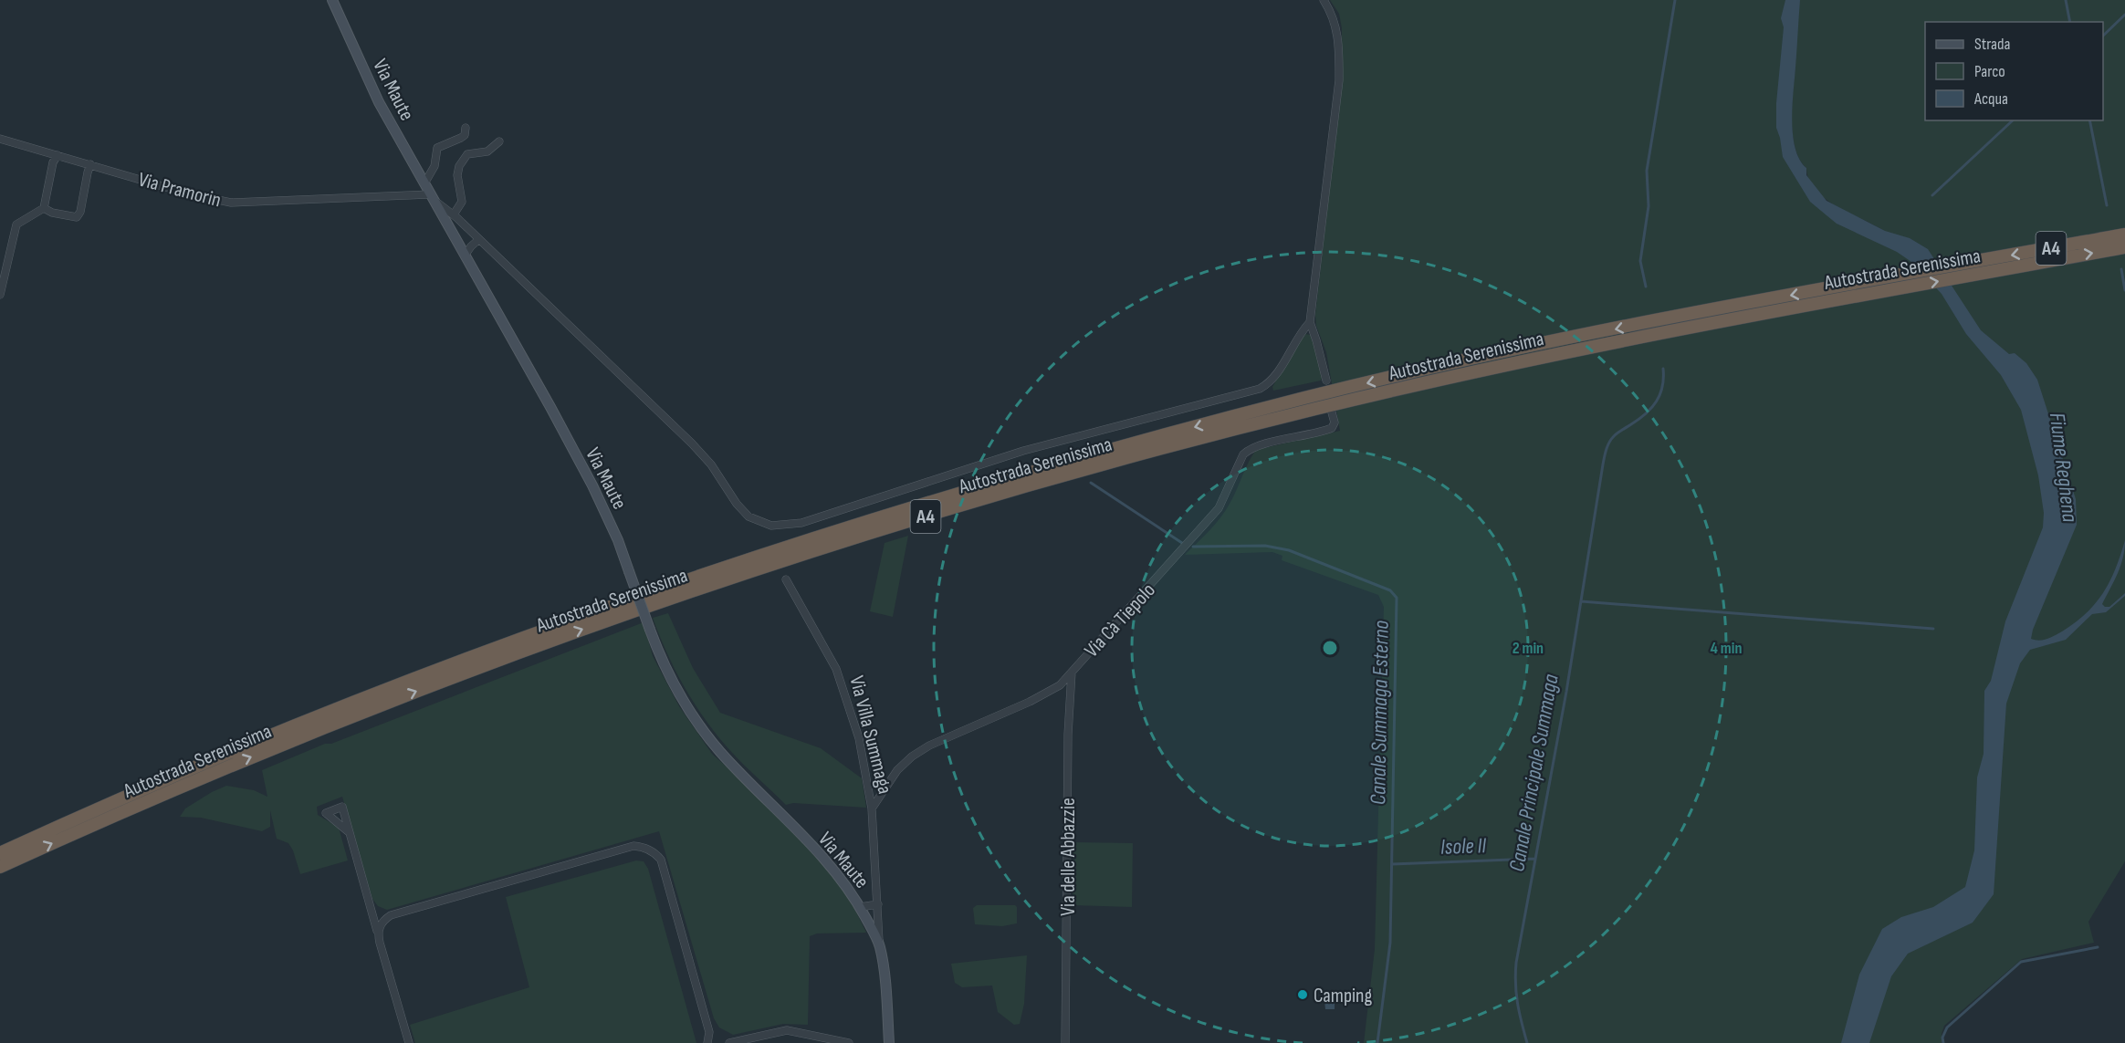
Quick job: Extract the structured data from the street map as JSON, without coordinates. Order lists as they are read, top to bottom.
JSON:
{
  "streets": {
    "highway": ["A4", "Autostrada Serenissima"],
    "street": [
      "Via Maute",
      "Via Pramorin",
      "Via Cà Tiepolo",
      "Via Villa Summaga",
      "Via delle Abbazzie"
    ]
  },
  "crossings": [
    ["Via Maute", "Via Pramorin"],
    ["Via Maute", "Via Villa Summaga"],
    ["Via Cà Tiepolo", "Via Villa Summaga"],
    ["Via Cà Tiepolo", "Via delle Abbazzie"]
  ],
  "water": [
    "Fiume Reghena",
    "Canale Summaga Esterno",
    "Canale Principale Summaga",
    "Isole II"
  ],
  "places": ["Camping"],
  "legend": ["Strada", "Parco", "Acqua"],
  "rings": ["2 min", "4 min"]
}
